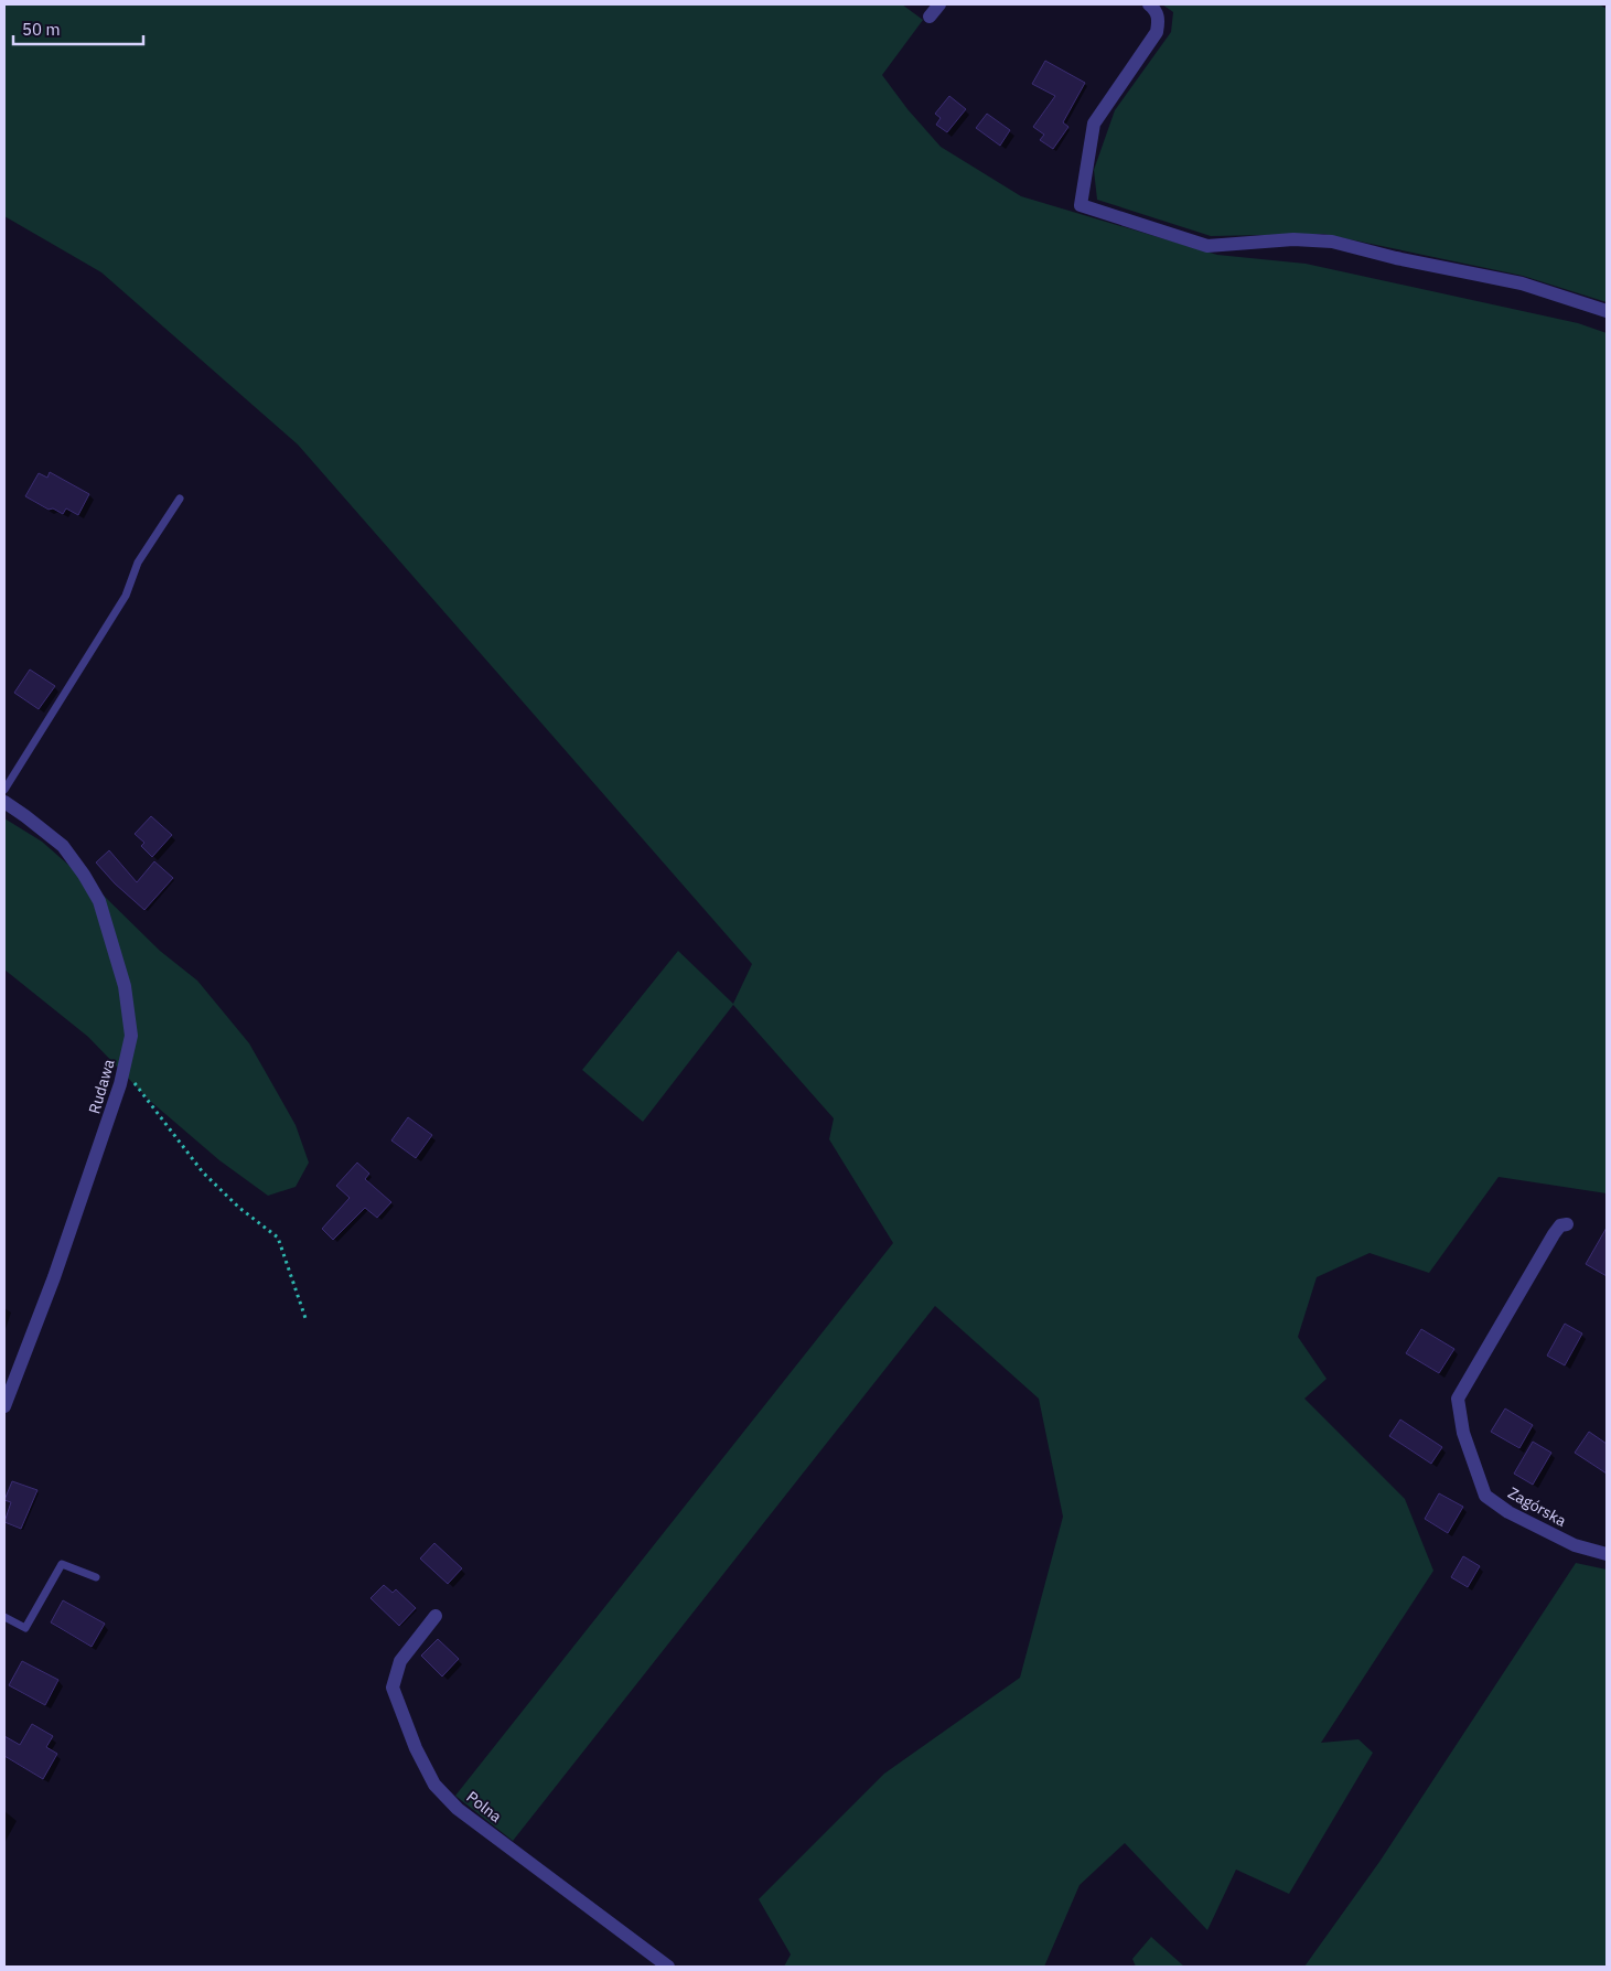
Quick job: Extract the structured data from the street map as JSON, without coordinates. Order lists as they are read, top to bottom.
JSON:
{
  "streets": {
    "street": ["Rudawa", "Zagórska", "Polna"]
  },
  "scale_bar": "50 m"
}
